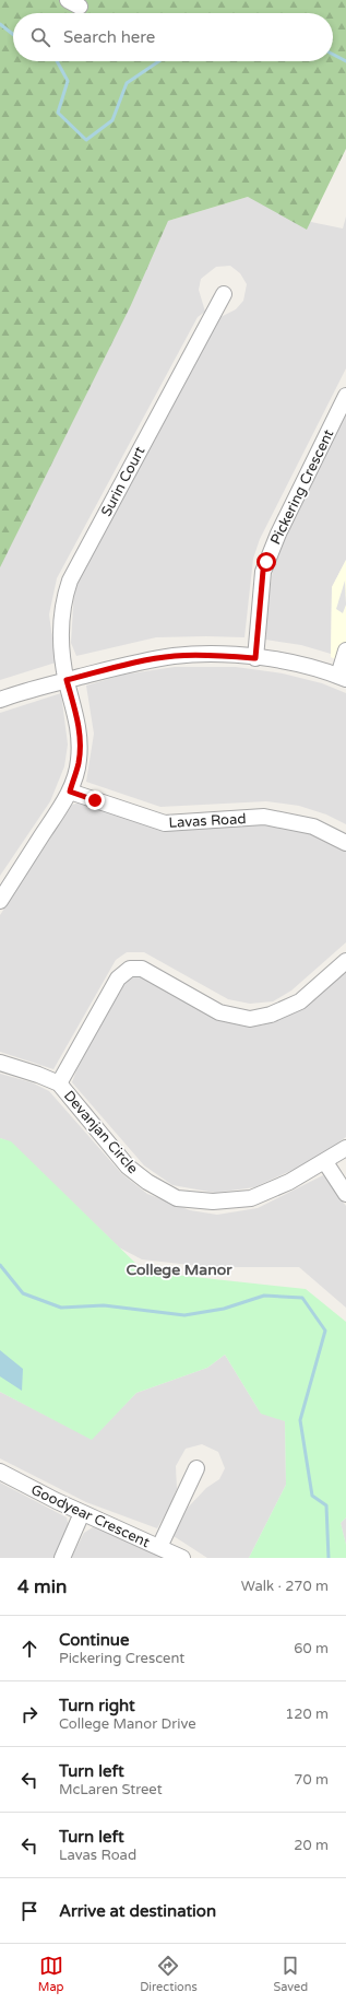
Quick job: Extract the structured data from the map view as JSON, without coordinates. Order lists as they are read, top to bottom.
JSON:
{
  "streets": {
    "street": [
      "Surin Court",
      "Pickering Crescent",
      "Lavas Road",
      "Devanjan Circle",
      "Goodyear Crescent"
    ]
  },
  "crossings": [
    ["Surin Court", "Lavas Road"]
  ],
  "districts": ["College Manor"],
  "page": {
    "search": "Search here",
    "heading": ["4 min", "Walk · 270 m"],
    "list": [
      ["Continue", "Pickering Crescent", "60 m"],
      ["Turn right", "College Manor Drive", "120 m"],
      ["Turn left", "McLaren Street", "70 m"],
      ["Turn left", "Lavas Road", "20 m"],
      "Arrive at destination"
    ],
    "nav": ["Map", "Directions", "Saved"]
  }
}
